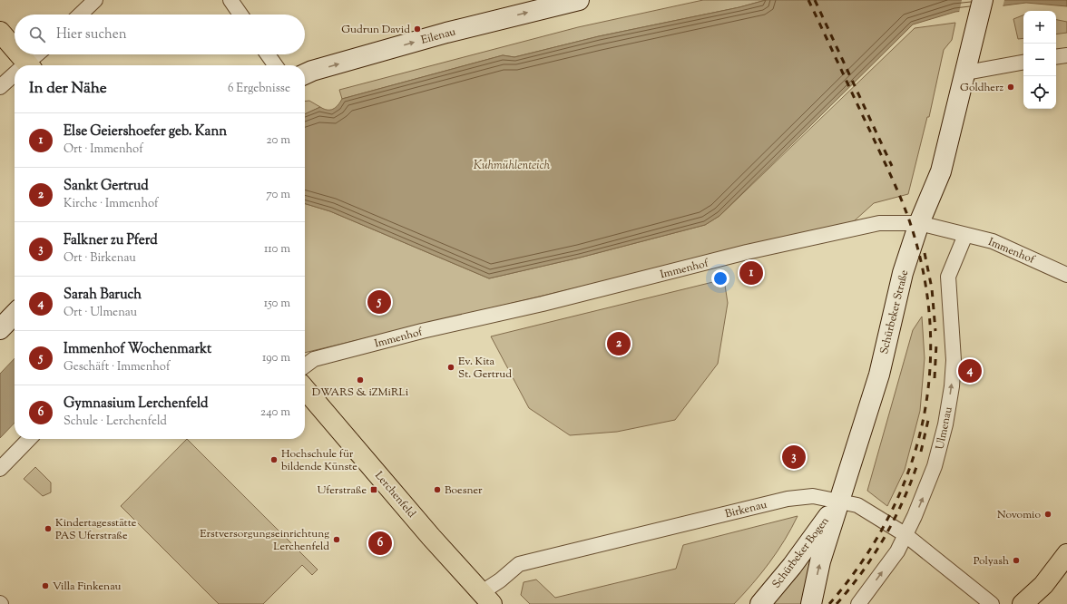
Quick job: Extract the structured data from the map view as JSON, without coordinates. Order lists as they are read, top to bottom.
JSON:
{
  "streets": {
    "main road": [
      "Eilenau",
      "Schürbeker Straße",
      "Lerchenfeld",
      "Schürbeker Bogen"
    ],
    "street": ["Immenhof", "Ulmenau", "Birkenau"]
  },
  "crossings": [
    ["Immenhof", "Schürbeker Straße"],
    ["Immenhof", "Ulmenau"],
    ["Schürbeker Straße", "Birkenau"],
    ["Schürbeker Straße", "Schürbeker Bogen"],
    ["Ulmenau", "Birkenau"],
    ["Lerchenfeld", "Birkenau"],
    ["Birkenau", "Schürbeker Bogen"]
  ],
  "one_way": ["Eilenau", "Ulmenau"],
  "water": ["Kuhmühlenteich"],
  "places": {
    "other": [
      "Gudrun David",
      "Goldherz",
      "Ev. Kita St. Gertrud",
      "DWARS & iZMiRLi",
      "Hochschule für bildende Künste",
      "Boesner",
      "Novomio",
      "Kindertagesstätte PAS Uferstraße",
      "Erstversorgungseinrichtung Lerchenfeld",
      "Polyash",
      "Villa Finkenau"
    ],
    "transit": ["Uferstraße"]
  },
  "page": {
    "map_buttons": ["+", "−"],
    "search": "Hier suchen",
    "heading": ["In der Nähe", "6 Ergebnisse"],
    "list": [
      {
        "mark": "1",
        "name": "Else Geiershoefer geb. Kann",
        "note": "Ort · Immenhof",
        "value": "20 m"
      },
      {
        "mark": "2",
        "name": "Sankt Gertrud",
        "note": "Kirche · Immenhof",
        "value": "70 m"
      },
      {
        "mark": "3",
        "name": "Falkner zu Pferd",
        "note": "Ort · Birkenau",
        "value": "110 m"
      },
      {
        "mark": "4",
        "name": "Sarah Baruch",
        "note": "Ort · Ulmenau",
        "value": "150 m"
      },
      {
        "mark": "5",
        "name": "Immenhof Wochenmarkt",
        "note": "Geschäft · Immenhof",
        "value": "190 m"
      },
      {
        "mark": "6",
        "name": "Gymnasium Lerchenfeld",
        "note": "Schule · Lerchenfeld",
        "value": "240 m"
      }
    ],
    "pins": [
      "1",
      "5",
      "2",
      "4",
      "3",
      "6"
    ]
  }
}
